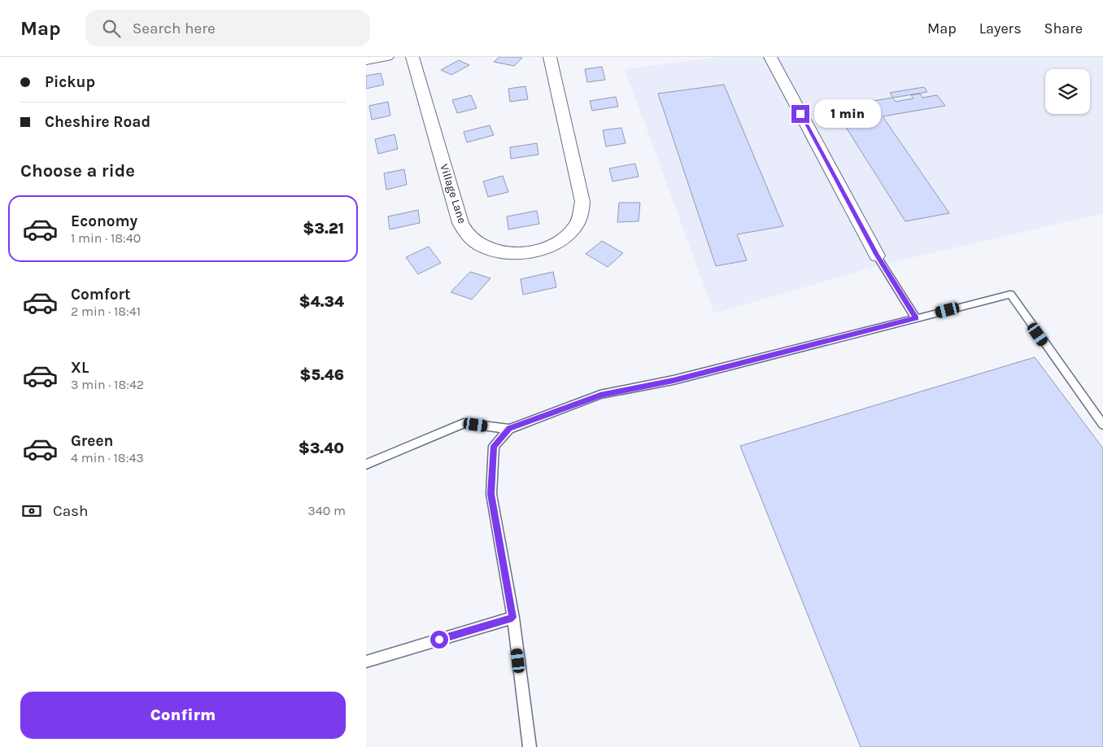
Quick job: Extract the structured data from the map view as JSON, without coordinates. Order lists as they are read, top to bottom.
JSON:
{
  "streets": {
    "street": ["Village Lane"]
  },
  "page": {
    "header": "Map",
    "search": "Search here",
    "nav": ["Map", "Layers", "Share"],
    "banner": ["Pickup", "Cheshire Road"],
    "bubble": "1 min",
    "heading": "Choose a ride",
    "list": [
      {
        "name": "Economy",
        "note": "1 min · 18:40",
        "value": "$3.21"
      },
      {
        "name": "Comfort",
        "note": "2 min · 18:41",
        "value": "$4.34"
      },
      {
        "name": "XL",
        "note": "3 min · 18:42",
        "value": "$5.46"
      },
      {
        "name": "Green",
        "note": "4 min · 18:43",
        "value": "$3.40"
      }
    ],
    "pay": ["Cash", "340 m"],
    "buttons": "Confirm"
  }
}
